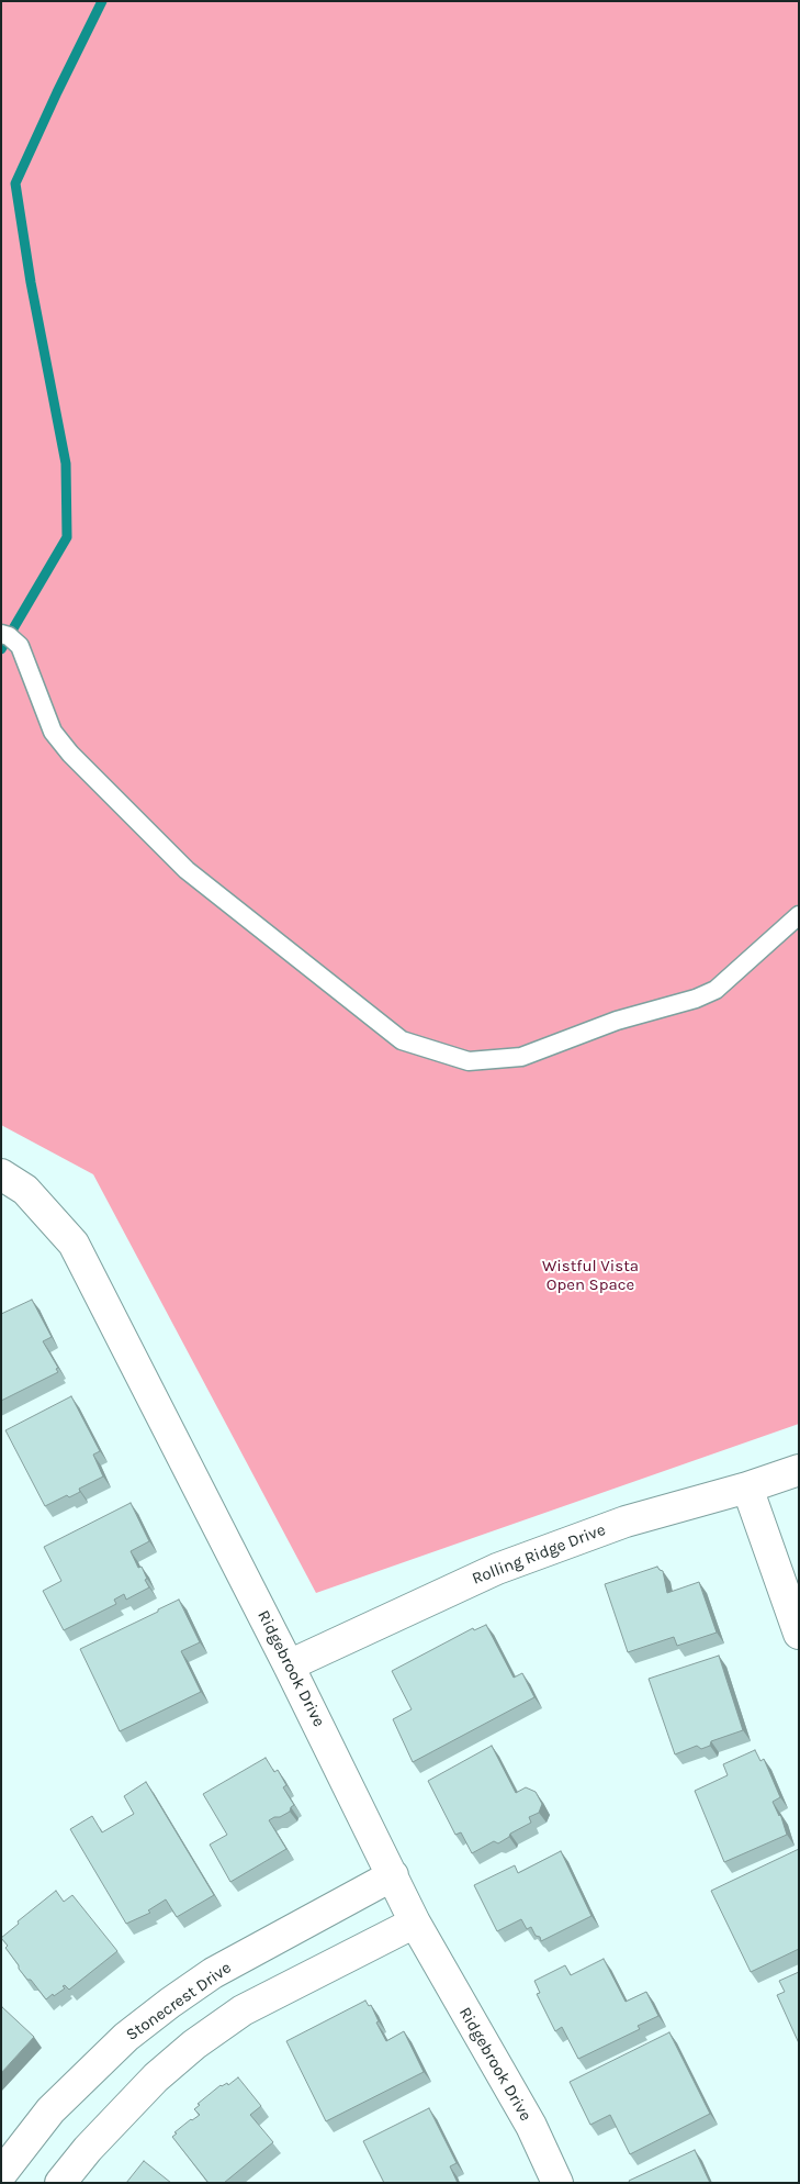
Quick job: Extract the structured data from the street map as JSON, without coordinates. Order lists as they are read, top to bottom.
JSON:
{
  "streets": {
    "street": ["Rolling Ridge Drive", "Ridgebrook Drive", "Stonecrest Drive"]
  },
  "crossings": [
    ["Rolling Ridge Drive", "Ridgebrook Drive"],
    ["Ridgebrook Drive", "Stonecrest Drive"]
  ],
  "parks": ["Wistful Vista Open Space"]
}
